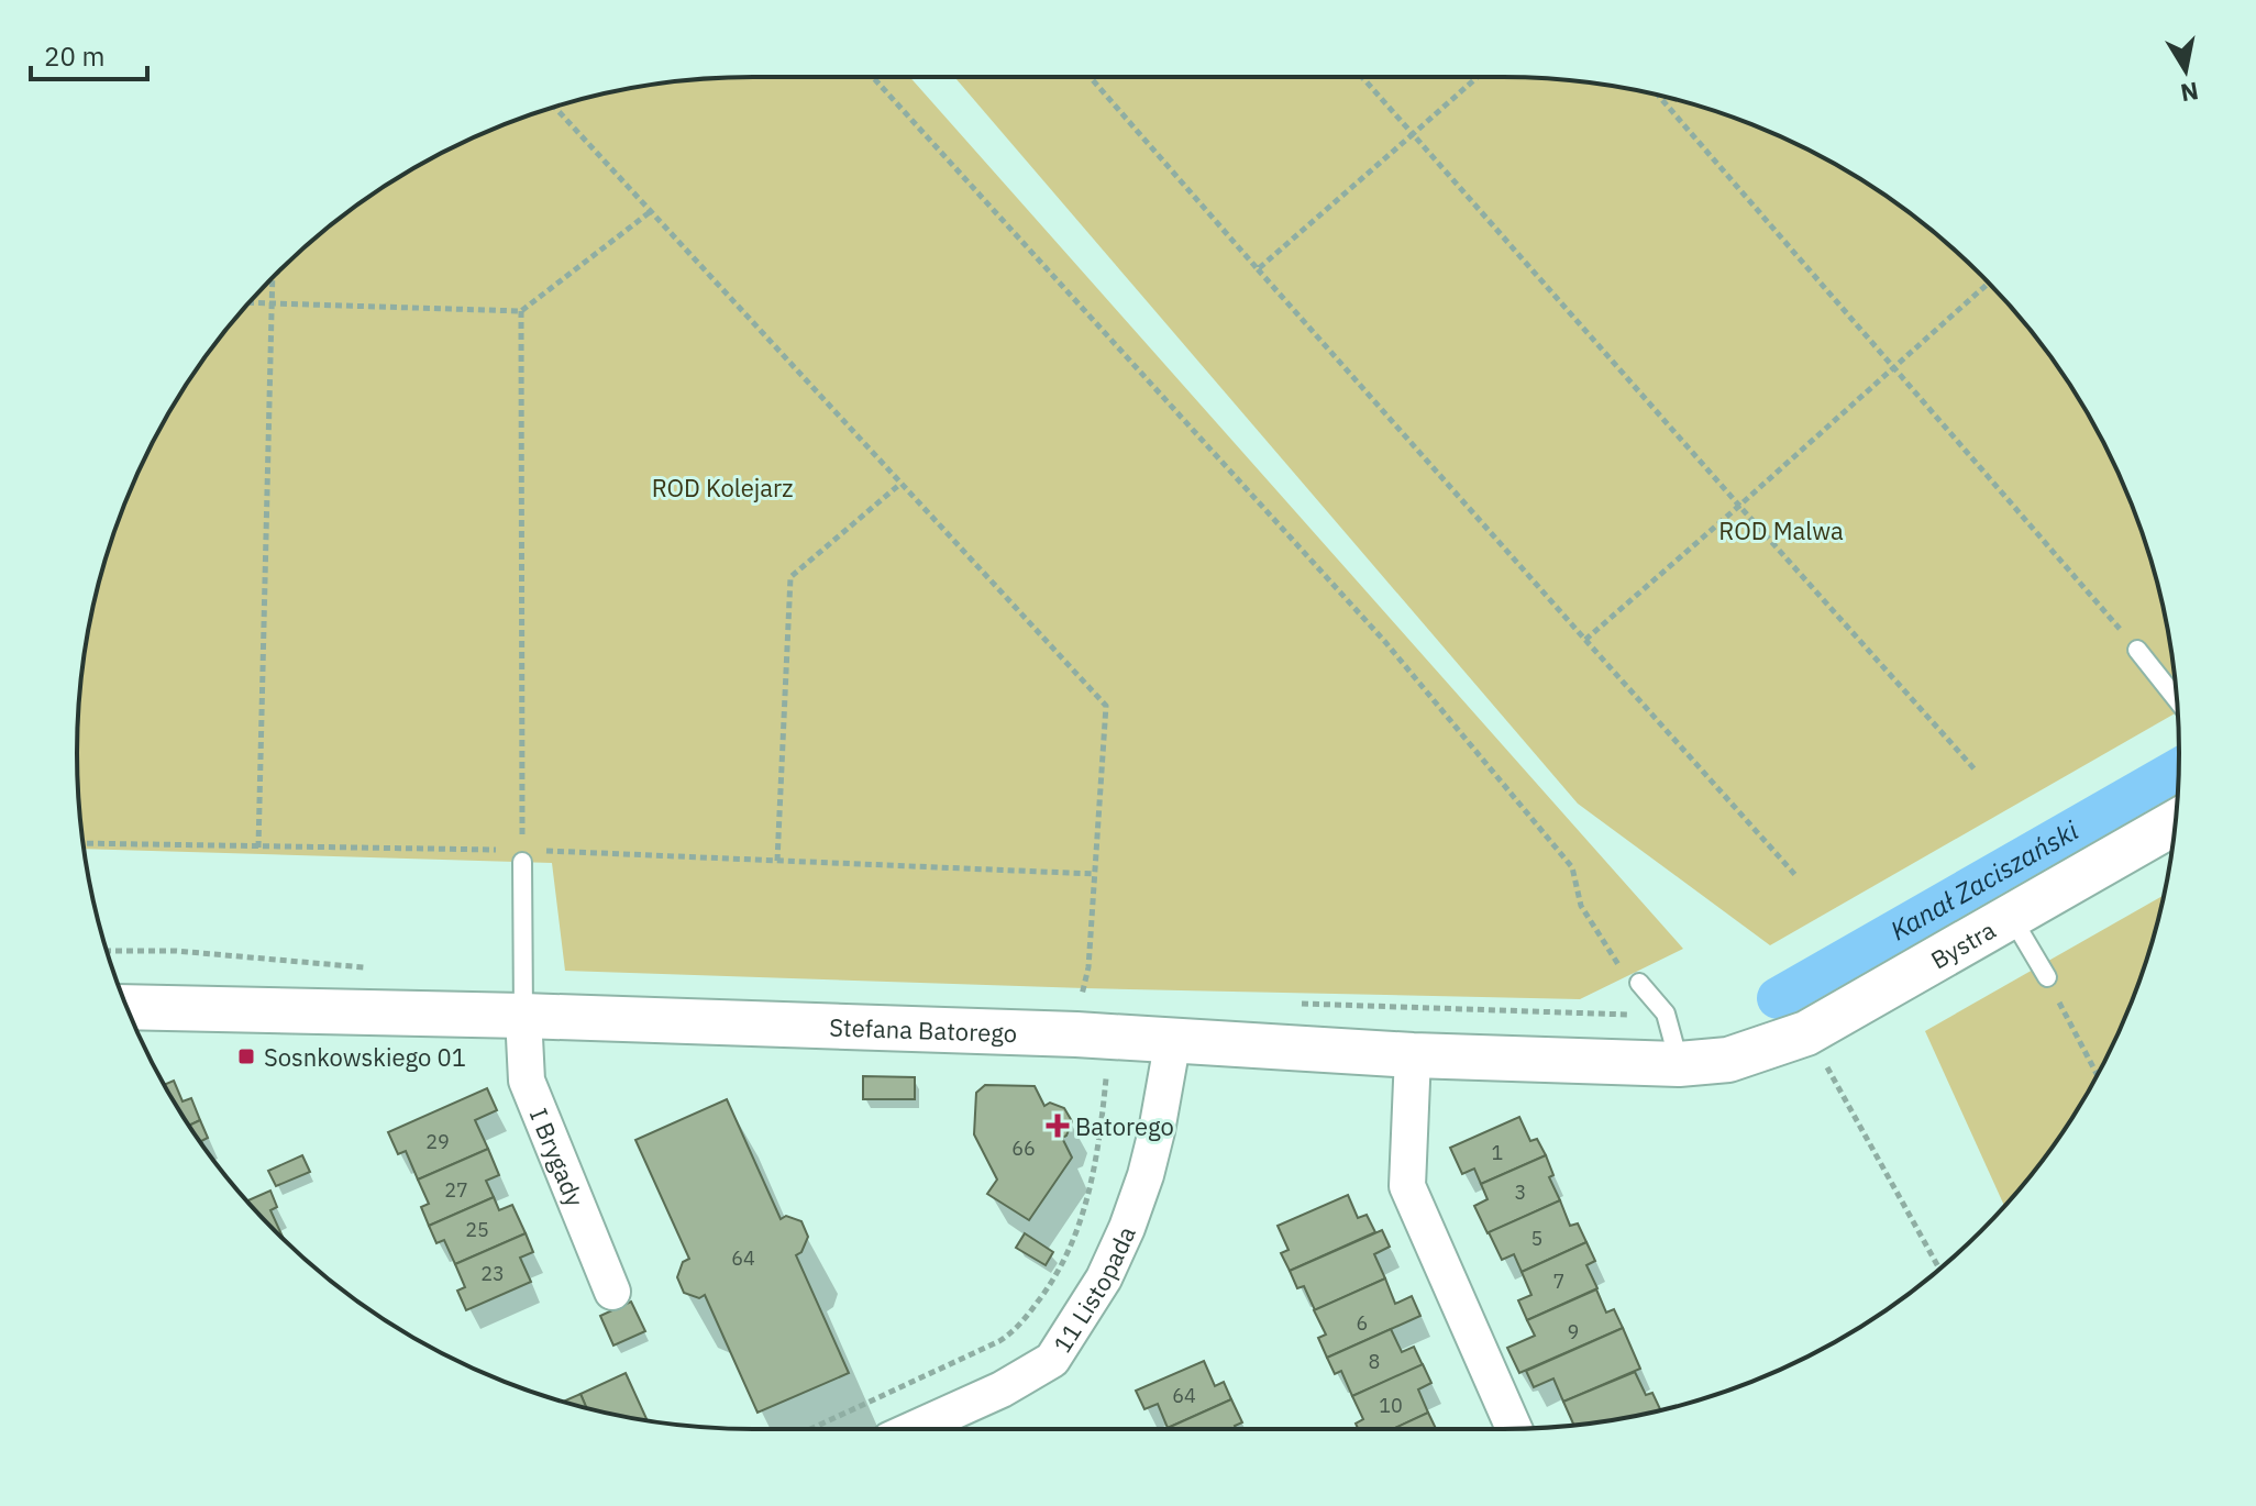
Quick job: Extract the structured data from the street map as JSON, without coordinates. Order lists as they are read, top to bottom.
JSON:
{
  "streets": {
    "street": [
      "Bystra",
      "Stefana Batorego",
      "I Brygady",
      "11 Listopada"
    ]
  },
  "crossings": [
    ["Bystra", "Stefana Batorego"],
    ["Stefana Batorego", "I Brygady"],
    ["Stefana Batorego", "11 Listopada"]
  ],
  "water": ["Kanał Zaciszański"],
  "parks": ["ROD Kolejarz", "ROD Malwa"],
  "places": {
    "transit": ["Sosnkowskiego 01"],
    "health": ["Batorego"]
  },
  "house_numbers": [
    "29",
    "66",
    "1",
    "27",
    "3",
    "25",
    "5",
    "64",
    "23",
    "7",
    "6",
    "9",
    "8",
    "64",
    "10"
  ],
  "scale_bar": "20 m",
  "north": "bottom"
}
